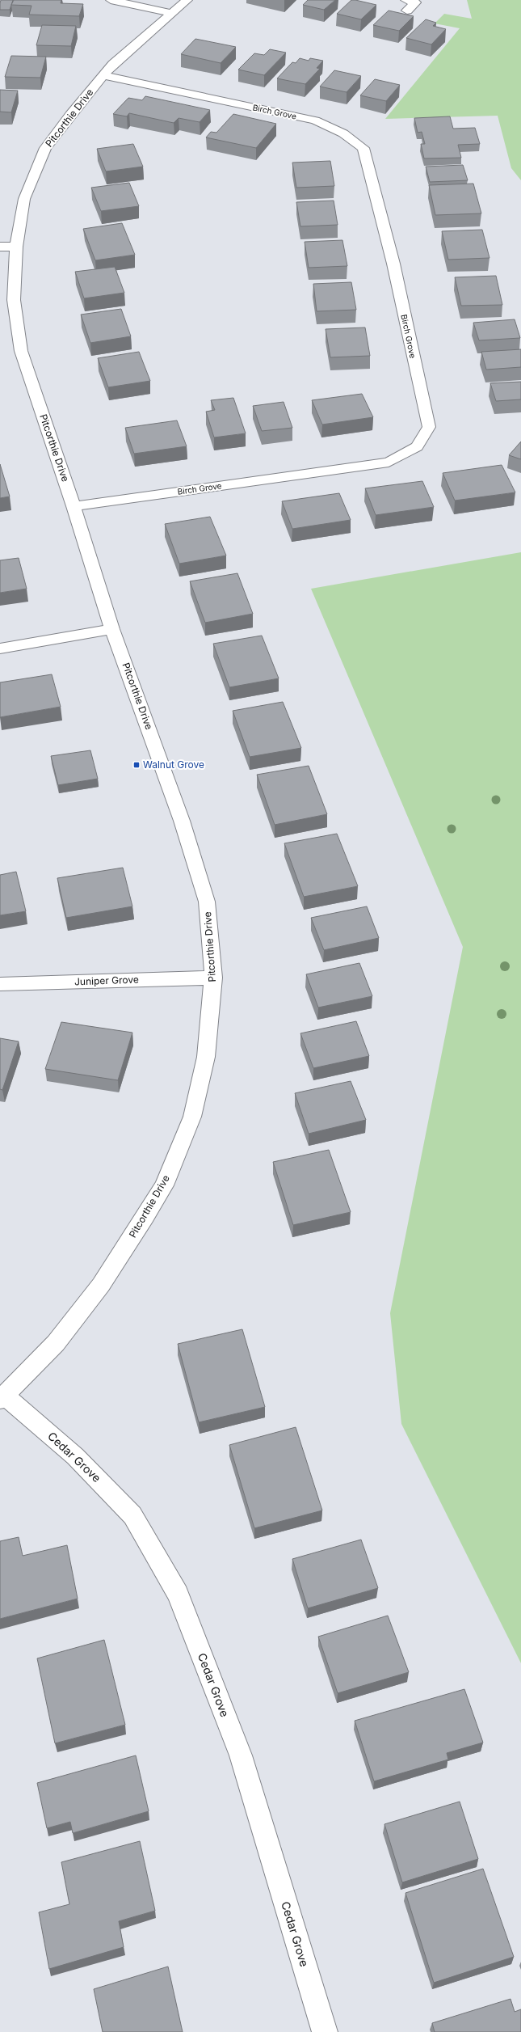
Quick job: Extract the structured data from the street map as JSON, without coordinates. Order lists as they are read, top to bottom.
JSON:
{
  "streets": {
    "street": [
      "Birch Grove",
      "Pitcorthie Drive",
      "Juniper Grove",
      "Cedar Grove"
    ]
  },
  "crossings": [
    ["Birch Grove", "Pitcorthie Drive"],
    ["Pitcorthie Drive", "Juniper Grove"],
    ["Pitcorthie Drive", "Cedar Grove"]
  ],
  "places": {
    "transit": ["Walnut Grove"]
  }
}
